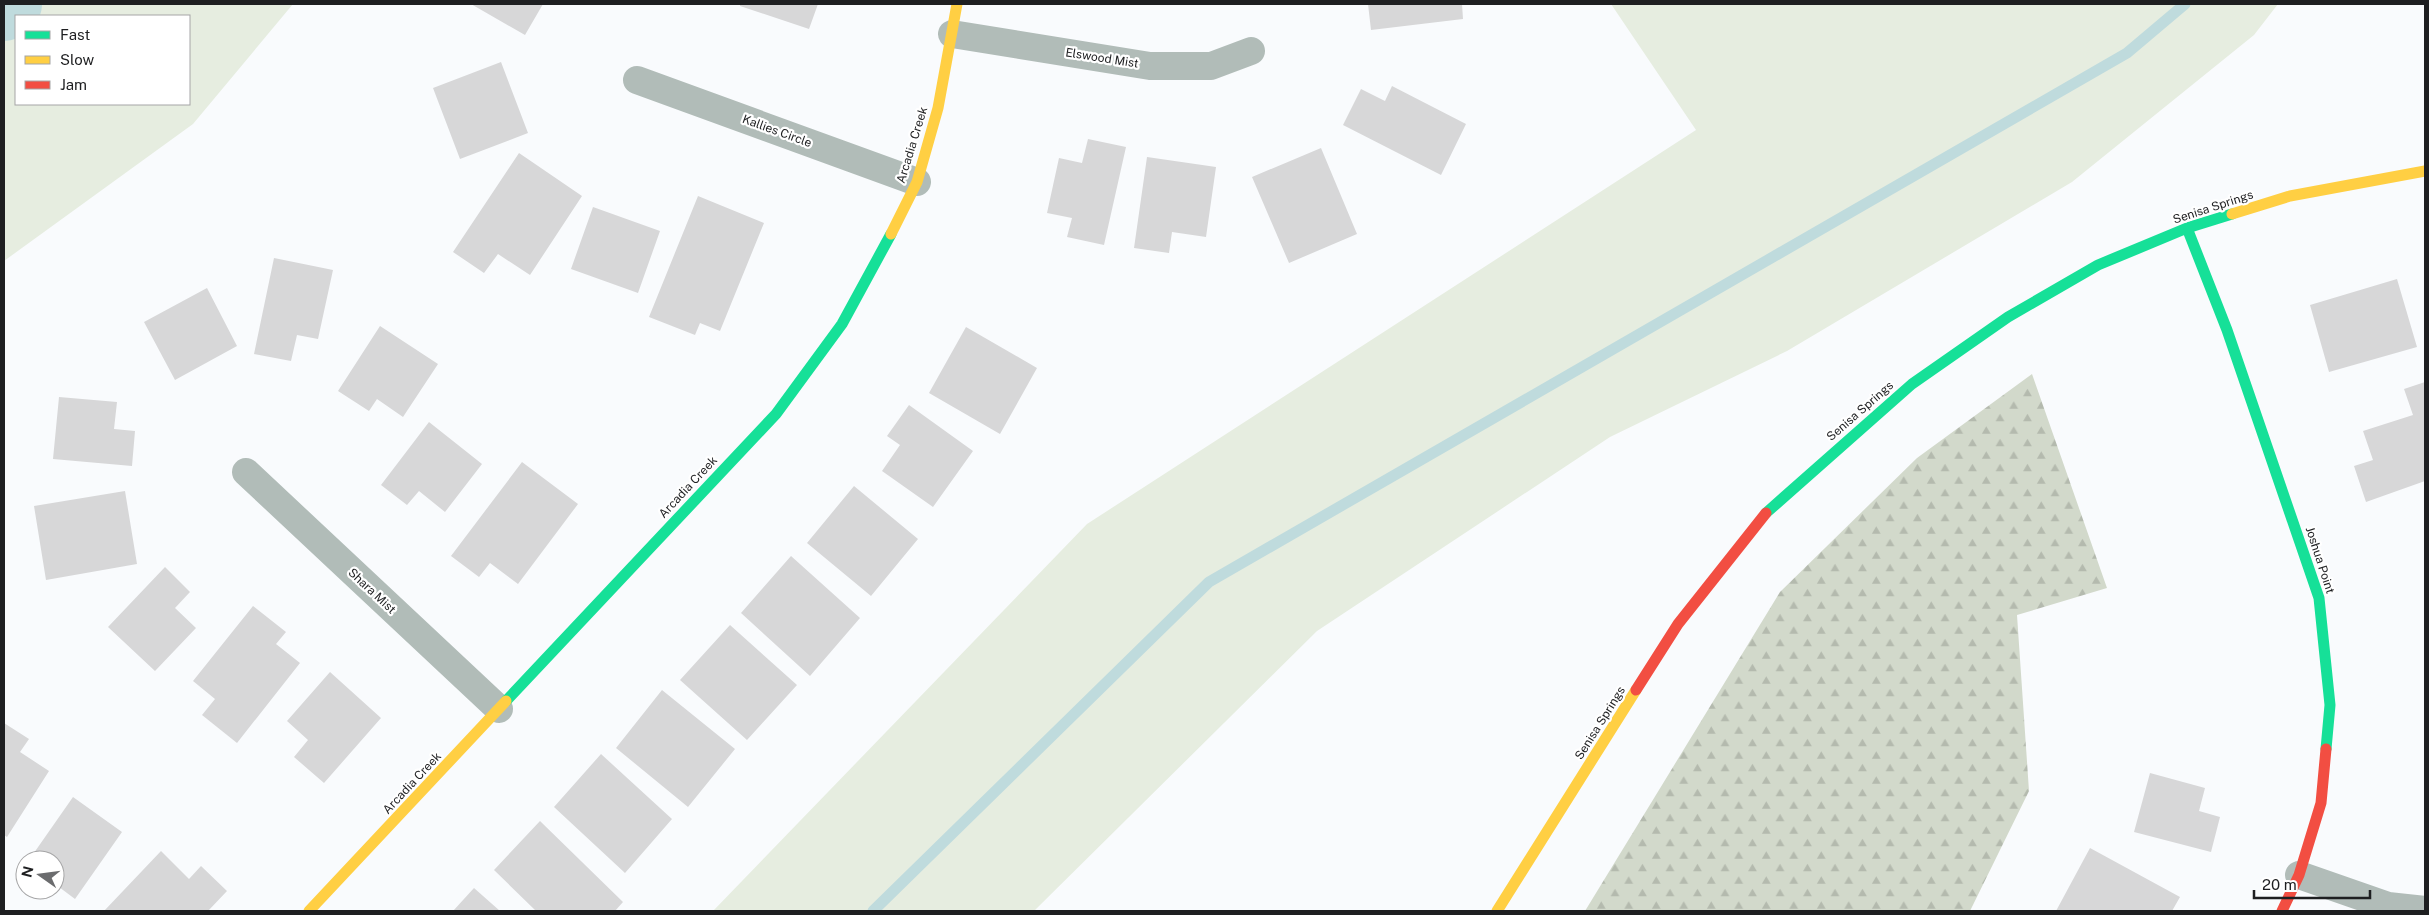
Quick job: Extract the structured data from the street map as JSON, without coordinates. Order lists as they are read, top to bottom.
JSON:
{
  "streets": {
    "street": [
      "Elswood Mist",
      "Kallies Circle",
      "Arcadia Creek",
      "Senisa Springs",
      "Joshua Point",
      "Shara Mist"
    ]
  },
  "crossings": [
    ["Elswood Mist", "Arcadia Creek"],
    ["Kallies Circle", "Arcadia Creek"],
    ["Arcadia Creek", "Shara Mist"],
    ["Senisa Springs", "Joshua Point"]
  ],
  "legend": ["Fast", "Slow", "Jam"],
  "scale_bar": "20 m",
  "north": "left"
}
